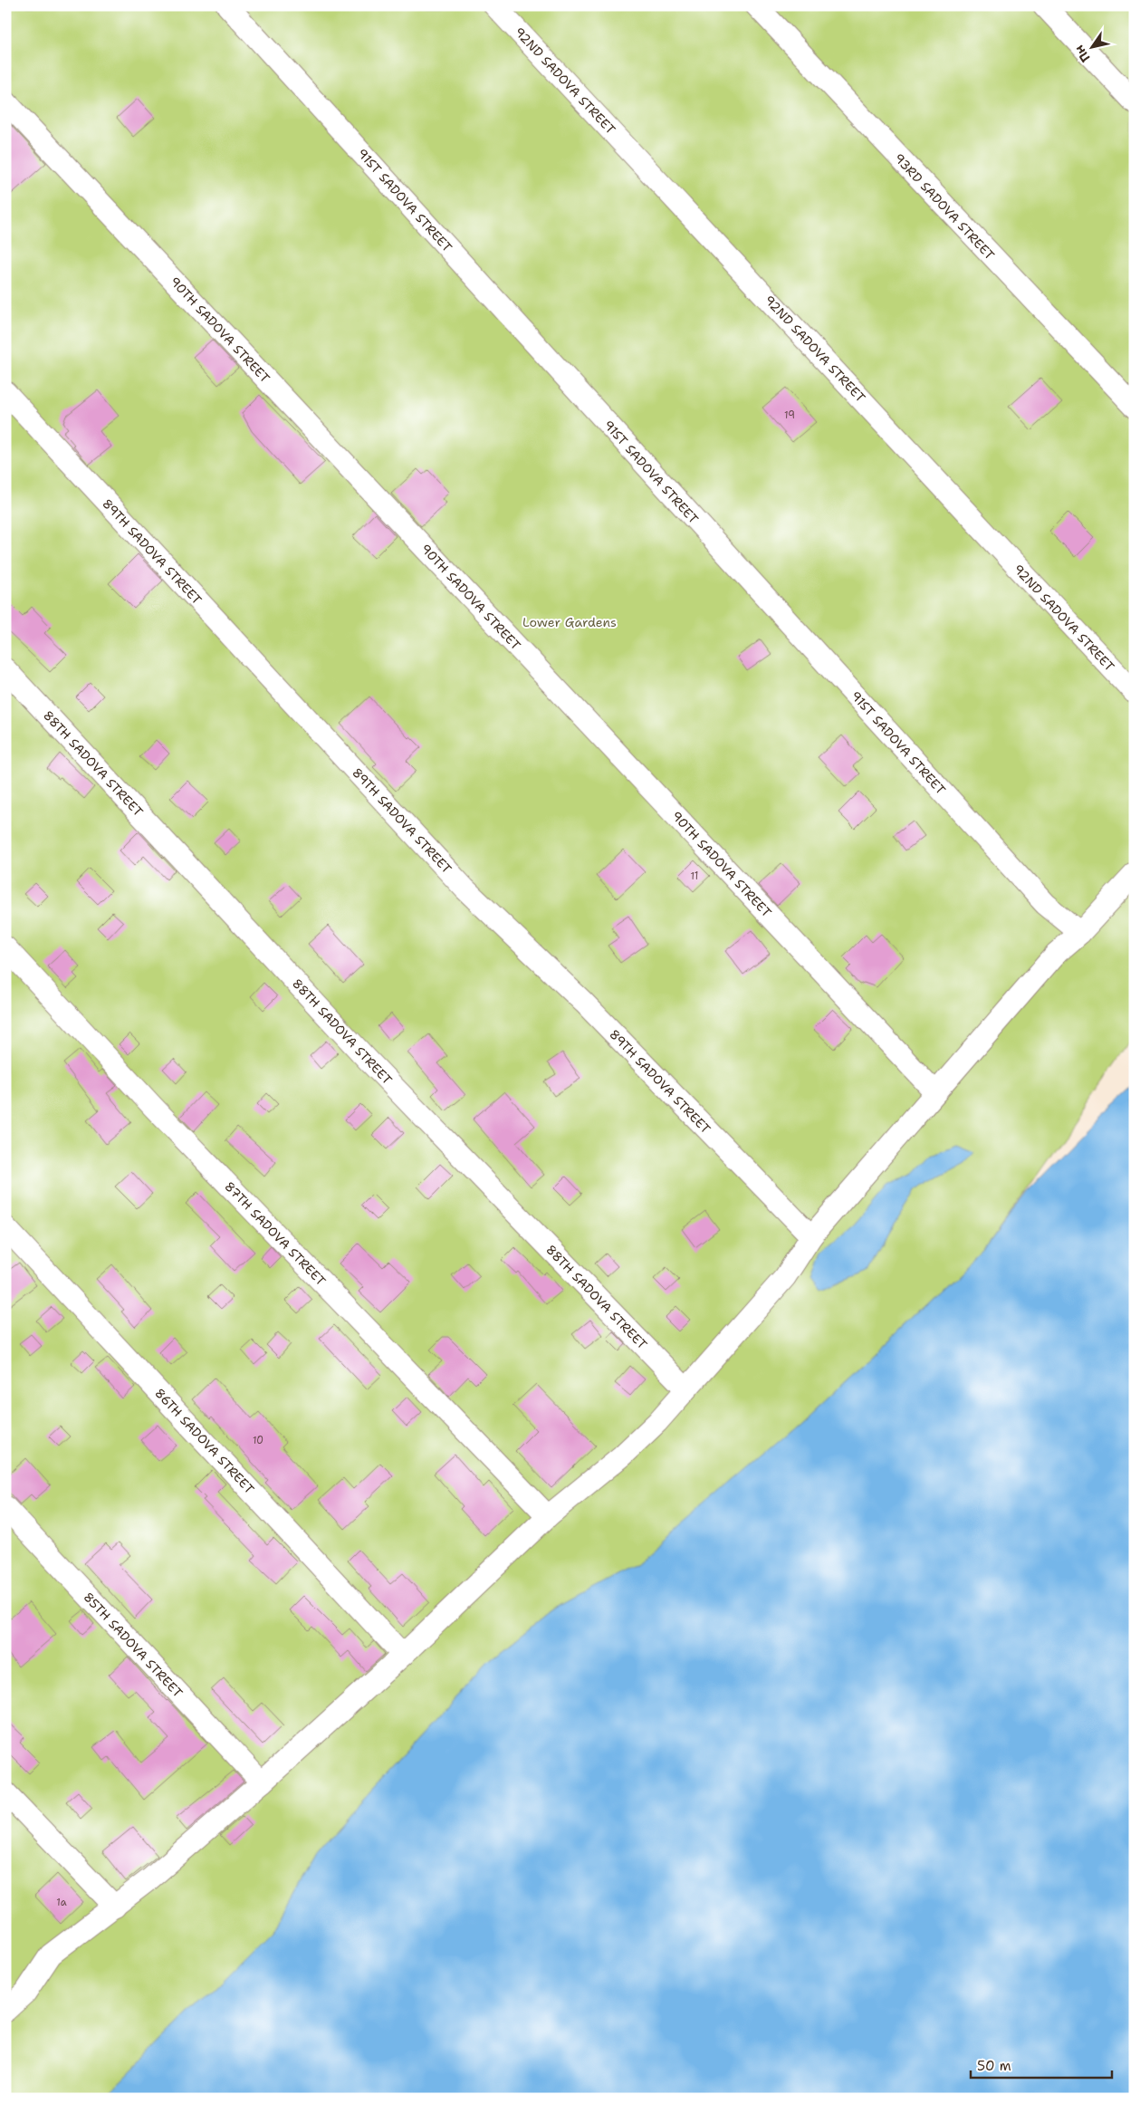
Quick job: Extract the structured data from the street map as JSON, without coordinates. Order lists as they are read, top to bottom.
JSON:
{
  "streets": {
    "street": [
      "92ND SADOVA STREET",
      "91ST SADOVA STREET",
      "93RD SADOVA STREET",
      "90TH SADOVA STREET",
      "89TH SADOVA STREET",
      "88TH SADOVA STREET",
      "87TH SADOVA STREET",
      "86TH SADOVA STREET",
      "85TH SADOVA STREET"
    ]
  },
  "parks": ["Lower Gardens"],
  "house_numbers": [
    "19",
    "11",
    "10",
    "1а"
  ],
  "scale_bar": "50 m",
  "north": "bottom left"
}
